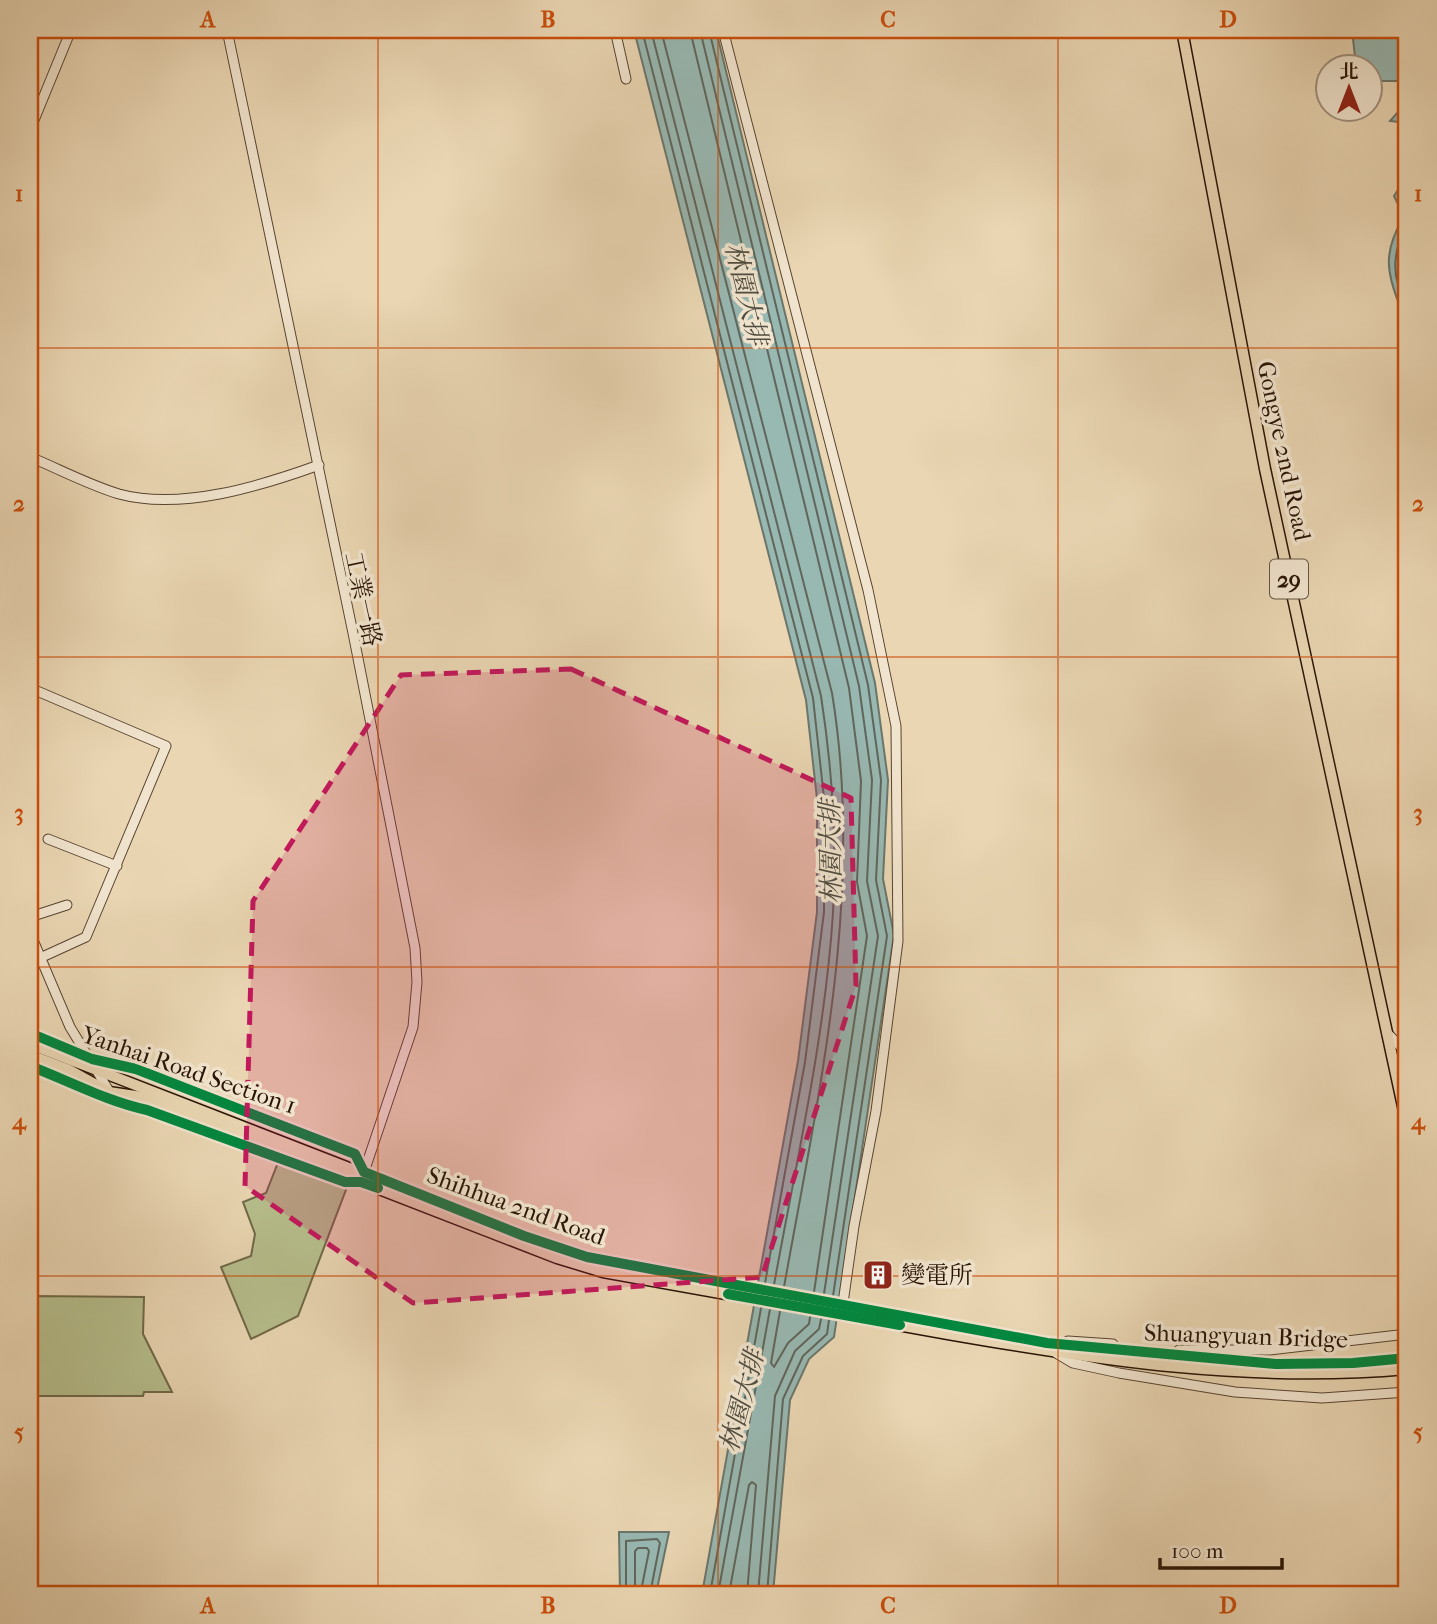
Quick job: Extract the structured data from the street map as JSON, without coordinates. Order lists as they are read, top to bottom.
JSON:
{
  "streets": {
    "main road": [
      "Gongye 2nd Road",
      "29",
      "Yanhai Road Section 1",
      "Shihhua 2nd Road",
      "Shuangyuan Bridge"
    ],
    "street": ["工業一路"]
  },
  "crossings": [
    ["工業一路", "Yanhai Road Section 1"],
    ["工業一路", "Shihhua 2nd Road"],
    ["Yanhai Road Section 1", "Shihhua 2nd Road"],
    ["Shihhua 2nd Road", "Shuangyuan Bridge"]
  ],
  "water": ["林園大排"],
  "places": {
    "building": ["變電所"]
  },
  "scale_bar": "100 m",
  "north": "top",
  "grid": {
    "columns": [
      "A",
      "B",
      "C",
      "D"
    ],
    "rows": [
      "1",
      "2",
      "3",
      "4",
      "5"
    ]
  }
}
